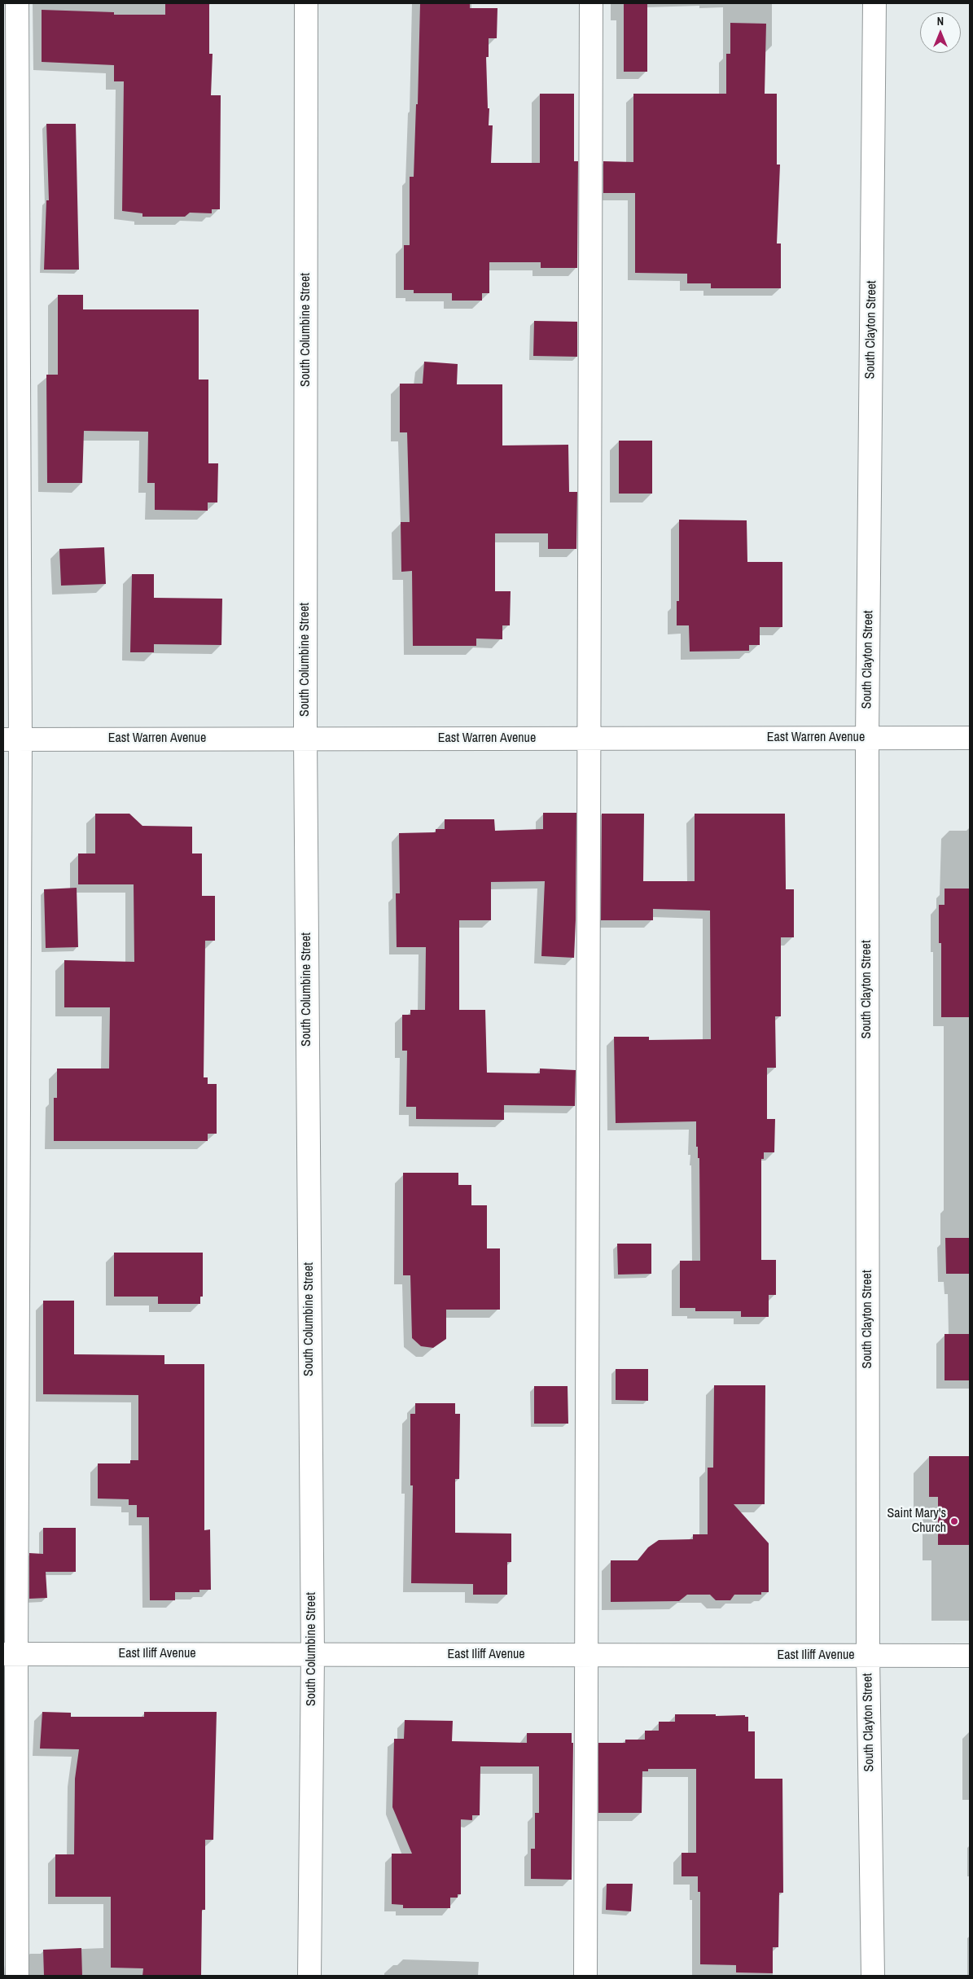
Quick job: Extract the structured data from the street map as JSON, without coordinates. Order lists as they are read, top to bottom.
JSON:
{
  "streets": {
    "street": [
      "South Columbine Street",
      "South Clayton Street",
      "East Warren Avenue",
      "East Iliff Avenue"
    ]
  },
  "crossings": [
    ["South Columbine Street", "East Warren Avenue"],
    ["South Columbine Street", "East Iliff Avenue"],
    ["South Clayton Street", "East Warren Avenue"],
    ["South Clayton Street", "East Iliff Avenue"]
  ],
  "places": ["Saint Mary's Church"],
  "north": "top"
}
